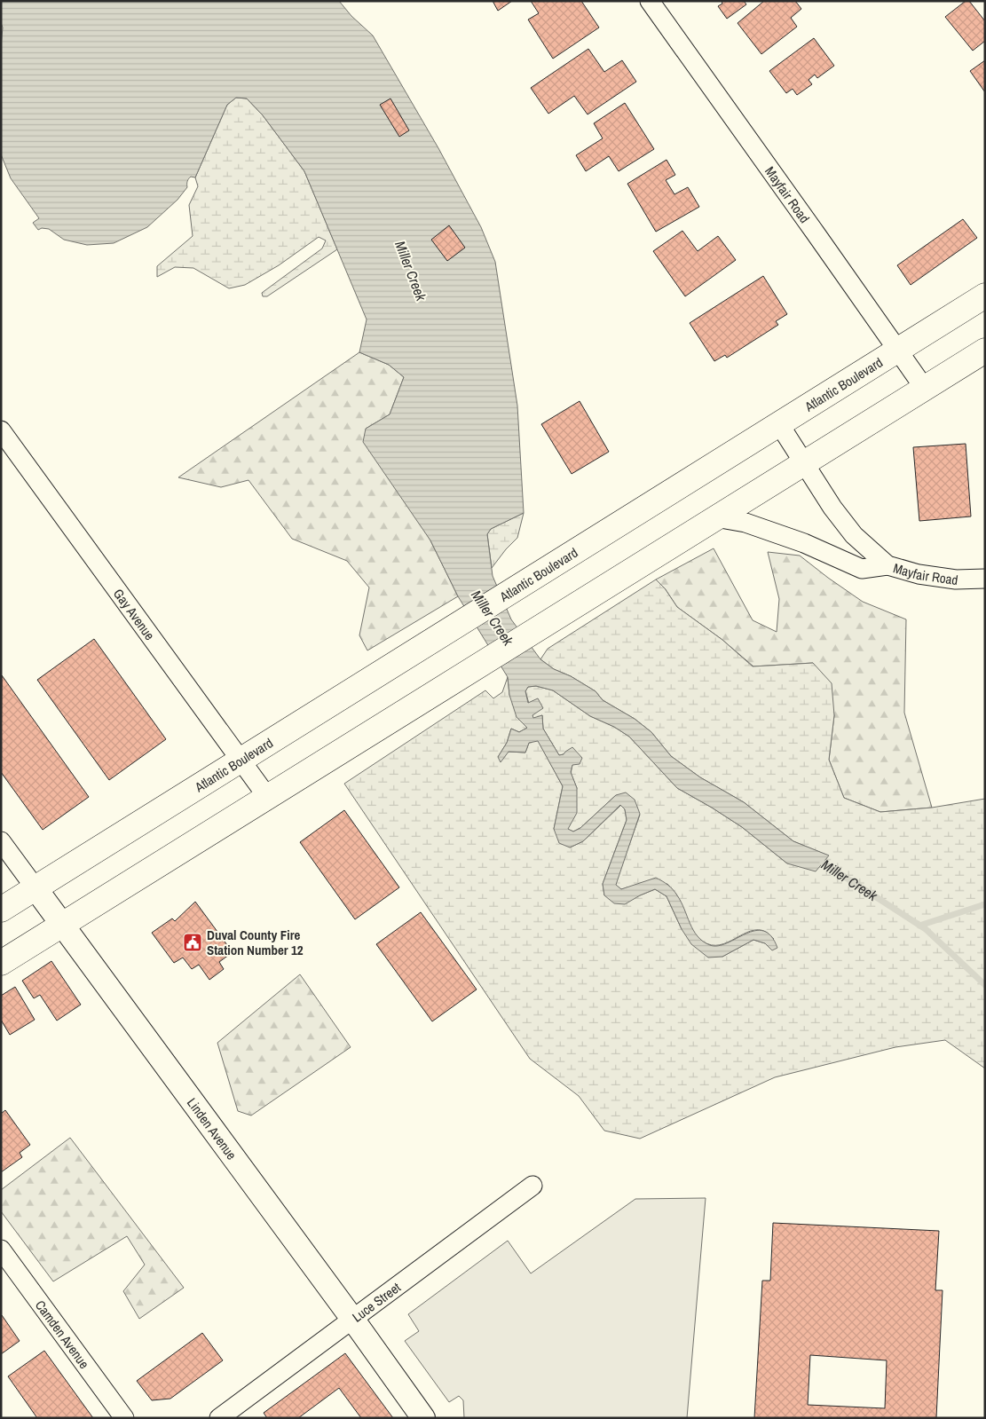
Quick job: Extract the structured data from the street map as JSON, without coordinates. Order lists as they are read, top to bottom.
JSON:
{
  "streets": {
    "main road": ["Atlantic Boulevard"],
    "street": [
      "Mayfair Road",
      "Gay Avenue",
      "Linden Avenue",
      "Luce Street",
      "Camden Avenue"
    ]
  },
  "crossings": [
    ["Mayfair Road", "Atlantic Boulevard"],
    ["Atlantic Boulevard", "Gay Avenue"],
    ["Atlantic Boulevard", "Linden Avenue"],
    ["Linden Avenue", "Luce Street"]
  ],
  "water": ["Miller Creek"],
  "places": {
    "public building": ["Duval County Fire Station Number 12"]
  }
}
